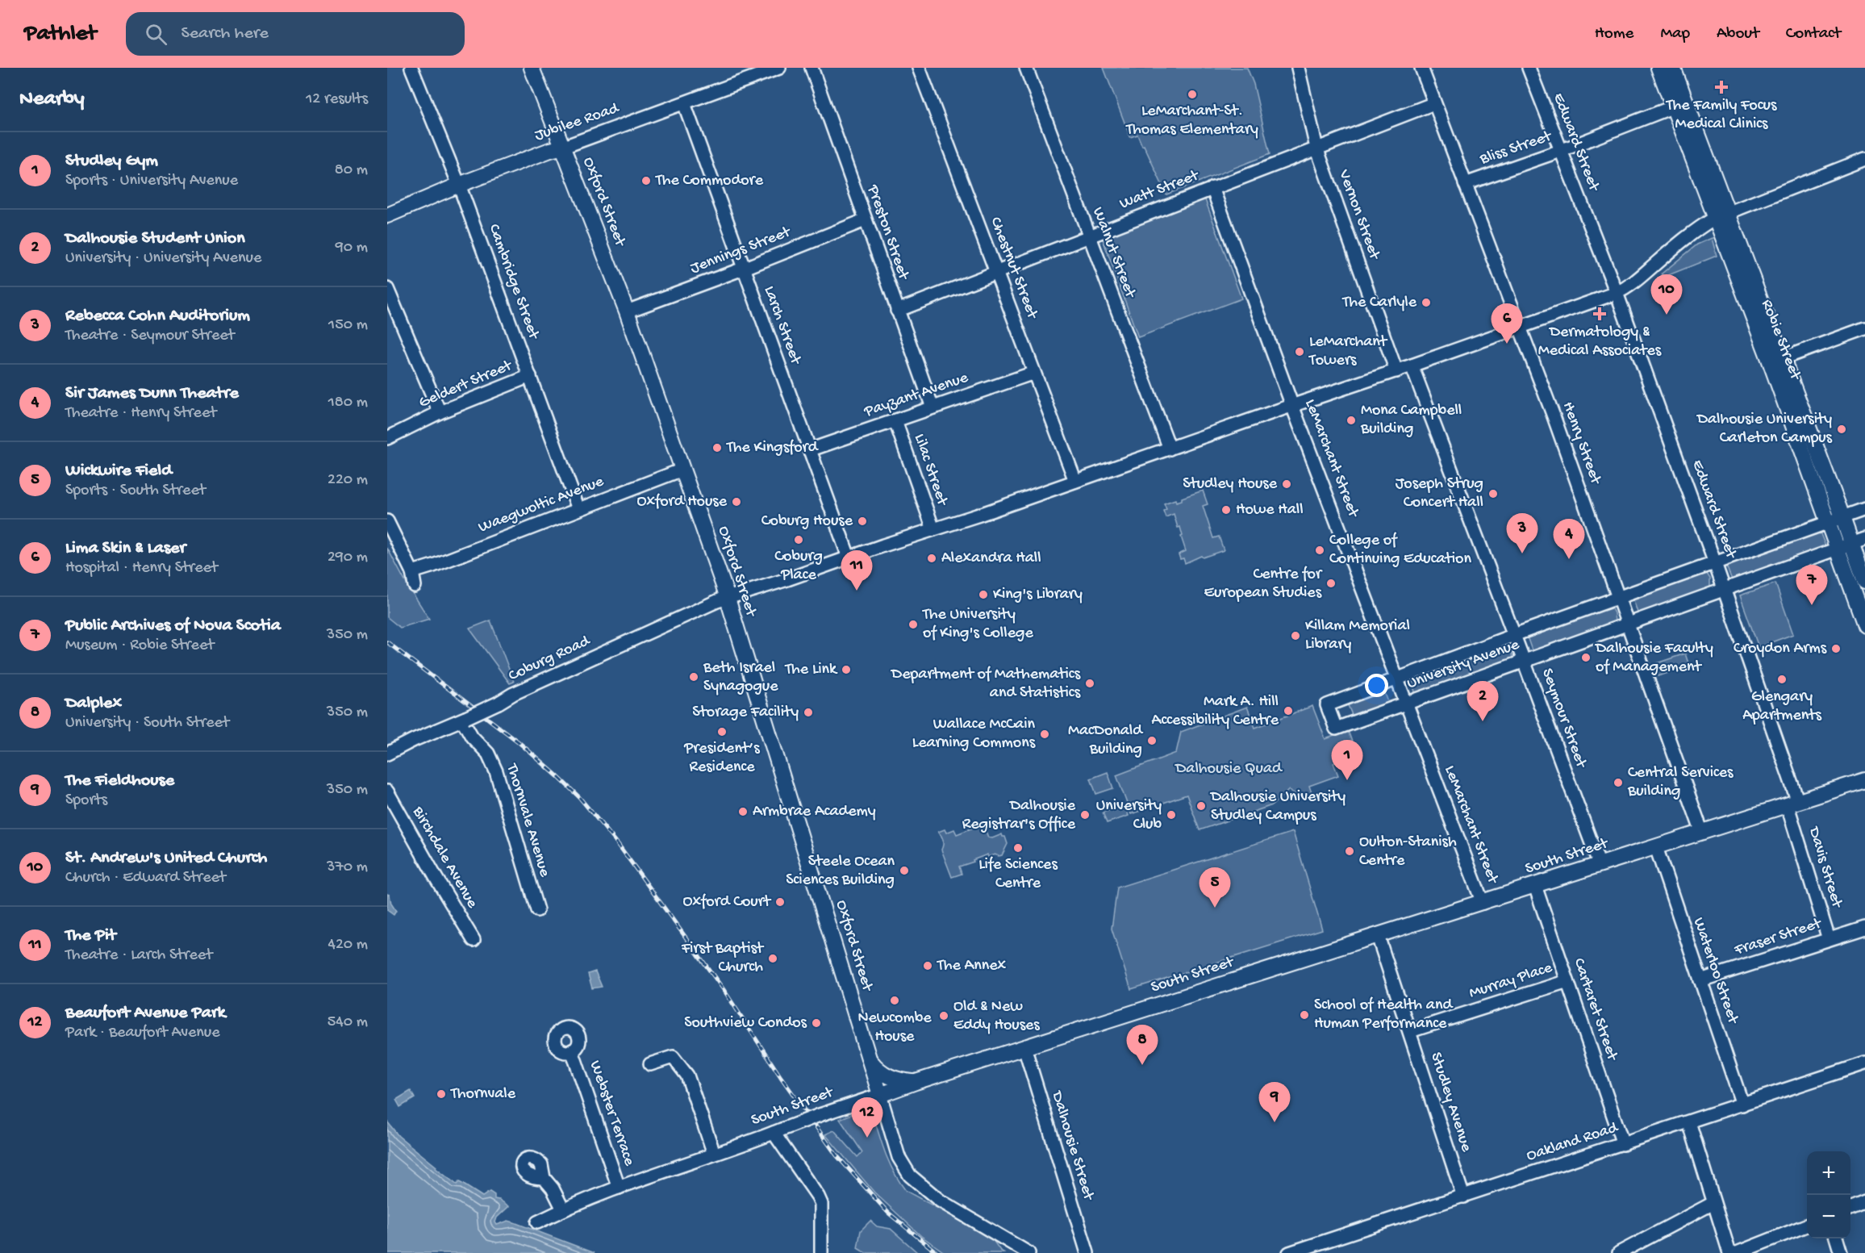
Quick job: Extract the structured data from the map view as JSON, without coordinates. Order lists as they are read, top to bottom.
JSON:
{
  "streets": {
    "main road": [
      "Jubilee Road",
      "Oxford Street",
      "Robie Street",
      "South Street"
    ],
    "street": [
      "Edward Street",
      "Bliss Street",
      "Watt Street",
      "Vernon Street",
      "Preston Street",
      "Jennings Street",
      "Walnut Street",
      "Chestnut Street",
      "Cambridge Street",
      "Larch Street",
      "Geldert Street",
      "Payzant Avenue",
      "Henry Street",
      "LeMarchant Street",
      "Lilac Street",
      "Waegwoltic Avenue",
      "Coburg Road",
      "University Avenue",
      "Seymour Street",
      "Thornvale Avenue",
      "Birchdale Avenue",
      "Davis Street",
      "Fraser Street",
      "Waterloo Street",
      "Murray Place",
      "Cartaret Street",
      "Studley Avenue",
      "Webster Terrace",
      "Oakland Road",
      "Dalhousie Street"
    ]
  },
  "crossings": [
    ["Jubilee Road", "Oxford Street"],
    ["Jubilee Road", "Cambridge Street"],
    ["Jubilee Road", "Larch Street"],
    ["Edward Street", "Bliss Street"],
    ["Edward Street", "Coburg Road"],
    ["Edward Street", "University Avenue"],
    ["Edward Street", "South Street"],
    ["Edward Street", "Davis Street"],
    ["Bliss Street", "Robie Street"],
    ["Bliss Street", "Henry Street"],
    ["Watt Street", "Vernon Street"],
    ["Watt Street", "Preston Street"],
    ["Watt Street", "Walnut Street"],
    ["Watt Street", "Chestnut Street"],
    ["Watt Street", "Henry Street"],
    ["Watt Street", "LeMarchant Street"],
    ["Oxford Street", "Jennings Street"],
    ["Oxford Street", "Waegwoltic Avenue"],
    ["Oxford Street", "Coburg Road"],
    ["Oxford Street", "South Street"],
    ["Vernon Street", "Coburg Road"],
    ["Preston Street", "Jennings Street"],
    ["Preston Street", "Payzant Avenue"],
    ["Jennings Street", "Larch Street"],
    ["Walnut Street", "Coburg Road"],
    ["Chestnut Street", "Payzant Avenue"],
    ["Chestnut Street", "Coburg Road"],
    ["Cambridge Street", "Geldert Street"],
    ["Cambridge Street", "Waegwoltic Avenue"],
    ["Larch Street", "Payzant Avenue"],
    ["Larch Street", "Coburg Road"],
    ["Robie Street", "Coburg Road"],
    ["Robie Street", "University Avenue"],
    ["Payzant Avenue", "Lilac Street"],
    ["Henry Street", "Coburg Road"],
    ["Henry Street", "University Avenue"],
    ["Henry Street", "South Street"],
    ["LeMarchant Street", "Coburg Road"],
    ["LeMarchant Street", "University Avenue"],
    ["LeMarchant Street", "South Street"],
    ["Lilac Street", "Coburg Road"],
    ["Coburg Road", "Seymour Street"],
    ["Coburg Road", "Thornvale Avenue"],
    ["University Avenue", "Seymour Street"],
    ["Seymour Street", "South Street"],
    ["South Street", "Davis Street"],
    ["South Street", "Waterloo Street"],
    ["South Street", "Cartaret Street"],
    ["South Street", "Studley Avenue"],
    ["South Street", "Webster Terrace"],
    ["South Street", "Dalhousie Street"],
    ["Davis Street", "Fraser Street"],
    ["Fraser Street", "Waterloo Street"],
    ["Waterloo Street", "Oakland Road"],
    ["Murray Place", "Cartaret Street"],
    ["Murray Place", "Studley Avenue"],
    ["Cartaret Street", "Oakland Road"],
    ["Studley Avenue", "Oakland Road"]
  ],
  "parks": ["Dalhousie Quad"],
  "places": {
    "health": ["The Family Focus Medical Clinics", "Dermatology & Medical Associates"],
    "other": [
      "LeMarchant-St. Thomas Elementary",
      "The Commodore",
      "The Carlyle",
      "LeMarchant Towers",
      "Mona Campbell Building",
      "Dalhousie University Carleton Campus",
      "The Kingsford",
      "Studley House",
      "Joseph Strug Concert Hall",
      "Oxford House",
      "Howe Hall",
      "Coburg House",
      "Coburg Place",
      "College of Continuing Education",
      "Alexandra Hall",
      "Centre for European Studies",
      "King's Library",
      "The University of King's College",
      "Killam Memorial Library",
      "Croydon Arms",
      "Dalhousie Faculty of Management",
      "The Link",
      "Beth Israel Synagogue",
      "Glengary Apartments",
      "Department of Mathematics and Statistics",
      "Mark A. Hill Accessibility Centre",
      "Storage Facility",
      "President’s Residence",
      "Wallace McCain Learning Commons",
      "MacDonald Building",
      "Central Services Building",
      "Dalhousie University Studley Campus",
      "Armbrae Academy",
      "Dalhousie Registrar's Office",
      "University Club",
      "Life Sciences Centre",
      "Oulton-Stanish Centre",
      "Steele Ocean Sciences Building",
      "Oxford Court",
      "First Baptist Church",
      "The Annex",
      "Newcombe House",
      "School of Health and Human Performance",
      "Old & New Eddy Houses",
      "Southview Condos",
      "Thornvale"
    ]
  },
  "page": {
    "header": "Pathlet",
    "search": "Search here",
    "nav": [
      "Home",
      "Map",
      "About",
      "Contact"
    ],
    "heading": ["Nearby", "12 results"],
    "list": [
      {
        "mark": "1",
        "name": "Studley Gym",
        "note": "Sports · University Avenue",
        "value": "80 m"
      },
      {
        "mark": "2",
        "name": "Dalhousie Student Union",
        "note": "University · University Avenue",
        "value": "90 m"
      },
      {
        "mark": "3",
        "name": "Rebecca Cohn Auditorium",
        "note": "Theatre · Seymour Street",
        "value": "150 m"
      },
      {
        "mark": "4",
        "name": "Sir James Dunn Theatre",
        "note": "Theatre · Henry Street",
        "value": "180 m"
      },
      {
        "mark": "5",
        "name": "Wickwire Field",
        "note": "Sports · South Street",
        "value": "220 m"
      },
      {
        "mark": "6",
        "name": "Lima Skin & Laser",
        "note": "Hospital · Henry Street",
        "value": "290 m"
      },
      {
        "mark": "7",
        "name": "Public Archives of Nova Scotia",
        "note": "Museum · Robie Street",
        "value": "350 m"
      },
      {
        "mark": "8",
        "name": "Dalplex",
        "note": "University · South Street",
        "value": "350 m"
      },
      {
        "mark": "9",
        "name": "The Fieldhouse",
        "note": "Sports",
        "value": "350 m"
      },
      {
        "mark": "10",
        "name": "St. Andrew's United Church",
        "note": "Church · Edward Street",
        "value": "370 m"
      },
      {
        "mark": "11",
        "name": "The Pit",
        "note": "Theatre · Larch Street",
        "value": "420 m"
      },
      {
        "mark": "12",
        "name": "Beaufort Avenue Park",
        "note": "Park · Beaufort Avenue",
        "value": "540 m"
      }
    ],
    "pins": [
      "10",
      "6",
      "3",
      "4",
      "11",
      "7",
      "2",
      "1",
      "5",
      "8",
      "9",
      "12"
    ],
    "map_buttons": ["+", "−"]
  }
}
